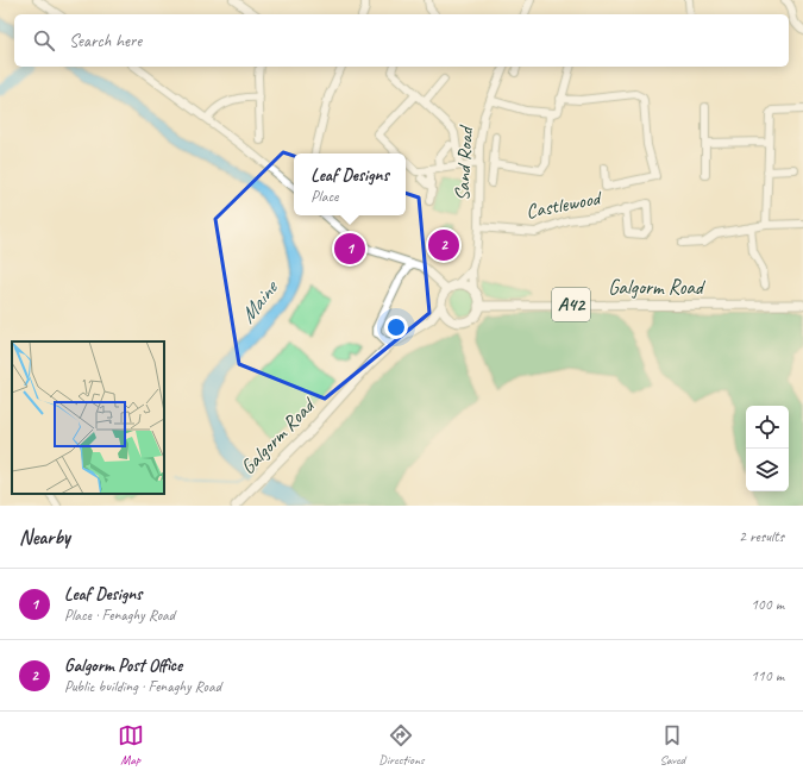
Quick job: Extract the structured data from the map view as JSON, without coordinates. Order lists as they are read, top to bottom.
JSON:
{
  "streets": {
    "main road": ["Galgorm Road", "A42"],
    "street": ["Sand Road", "Castlewood"]
  },
  "crossings": [
    ["Sand Road", "Castlewood"],
    ["Sand Road", "Galgorm Road"]
  ],
  "water": ["Maine"],
  "page": {
    "search": "Search here",
    "popup": ["Leaf Designs", "Place"],
    "pins": ["2", "1"],
    "heading": ["Nearby", "2 results"],
    "list": [
      {
        "mark": "1",
        "name": "Leaf Designs",
        "note": "Place · Fenaghy Road",
        "value": "100 m"
      },
      {
        "mark": "2",
        "name": "Galgorm Post Office",
        "note": "Public building · Fenaghy Road",
        "value": "110 m"
      }
    ],
    "nav": ["Map", "Directions", "Saved"]
  }
}
